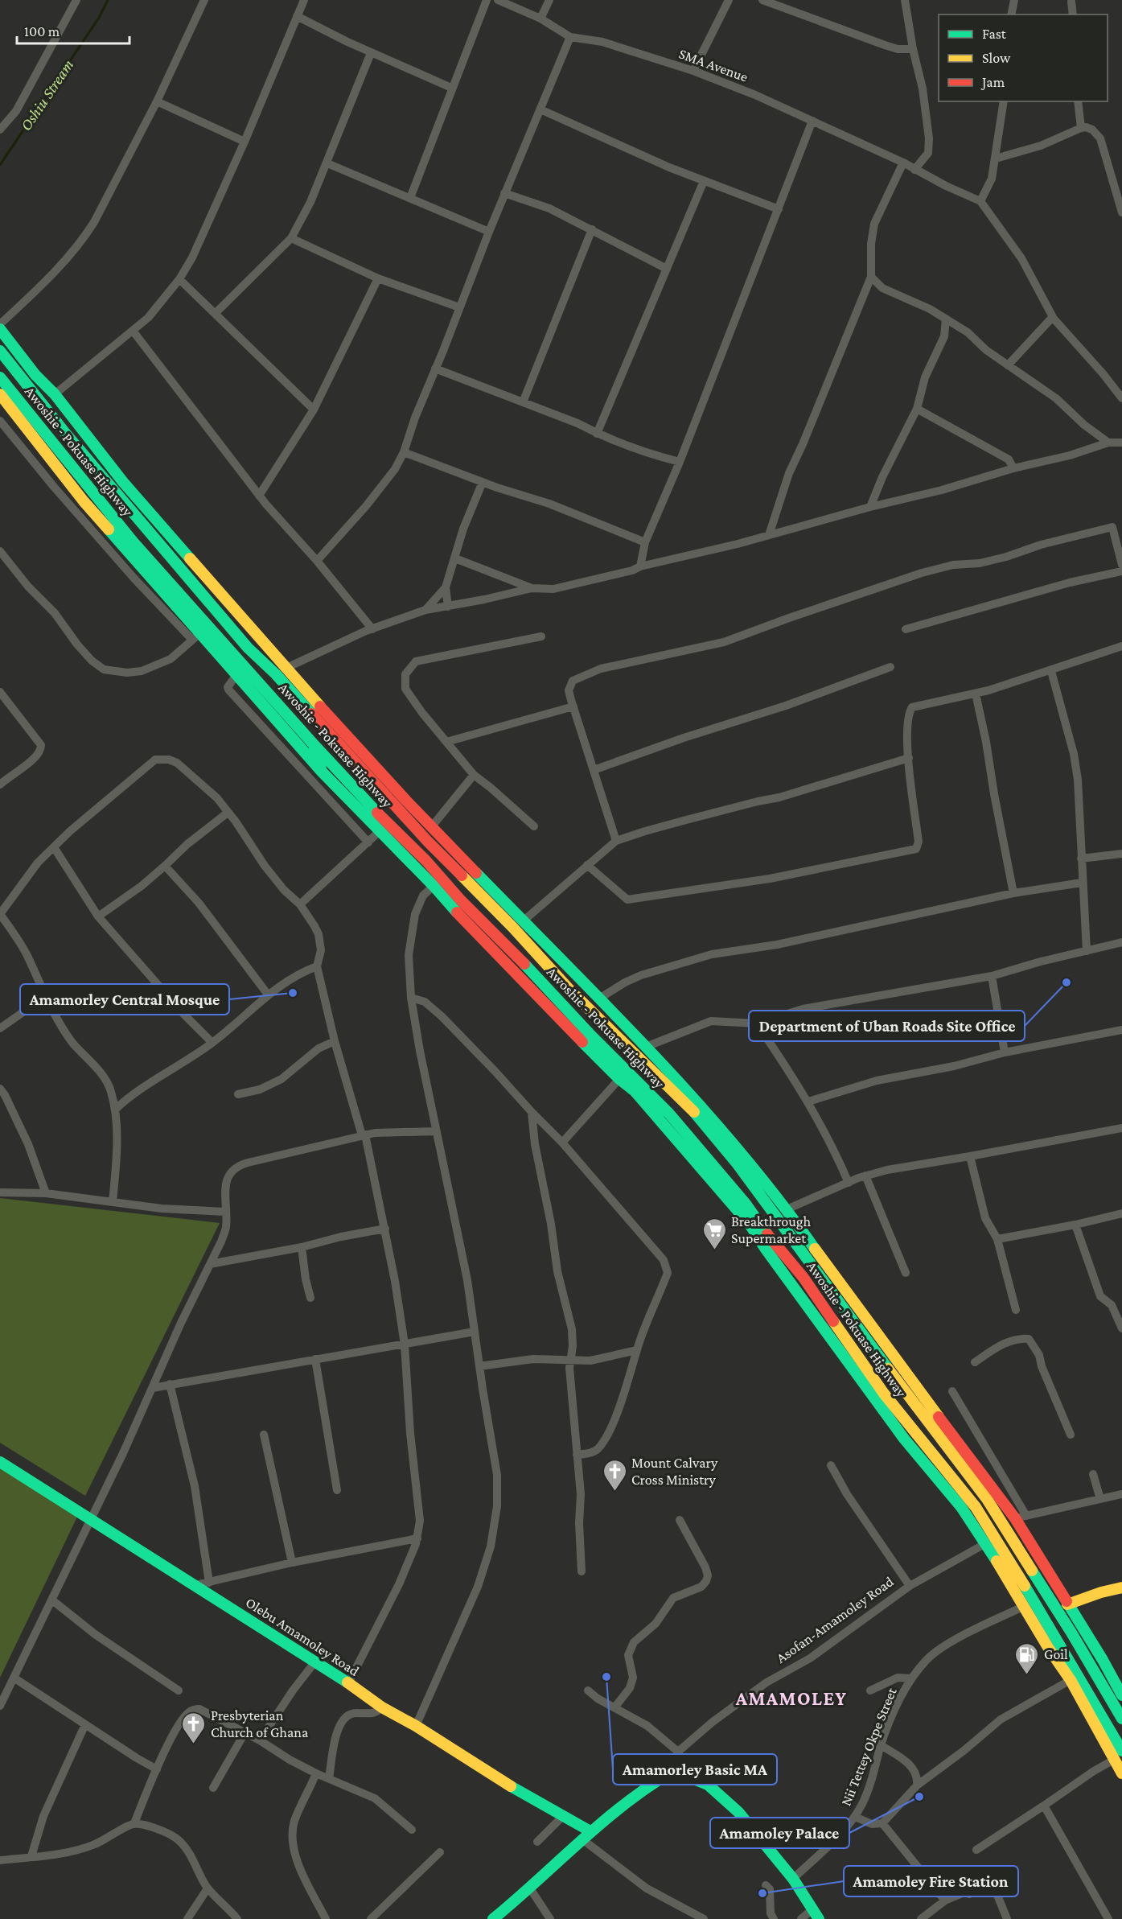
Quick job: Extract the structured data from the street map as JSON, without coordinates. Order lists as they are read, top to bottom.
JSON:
{
  "streets": {
    "street": [
      "SMA Avenue",
      "Awoshie - Pokuase Highway",
      "Asofan-Amamoley Road",
      "Olebu Amamoley Road",
      "Nii Tettey Okpe Street"
    ]
  },
  "districts": ["AMAMOLEY"],
  "water": ["Oshiu Stream"],
  "places": {
    "other": [
      "Department of Uban Roads Site Office",
      "Amamorley Central Mosque",
      "Amamorley Basic MA",
      "Amamoley Palace",
      "Amamoley Fire Station"
    ],
    "supermarket": ["Breakthrough Supermarket"],
    "church": ["Mount Calvary Cross Ministry", "Presbyterian Church of Ghana"],
    "fuel station": ["Goil"]
  },
  "legend": ["Fast", "Slow", "Jam"],
  "scale_bar": "100 m"
}
